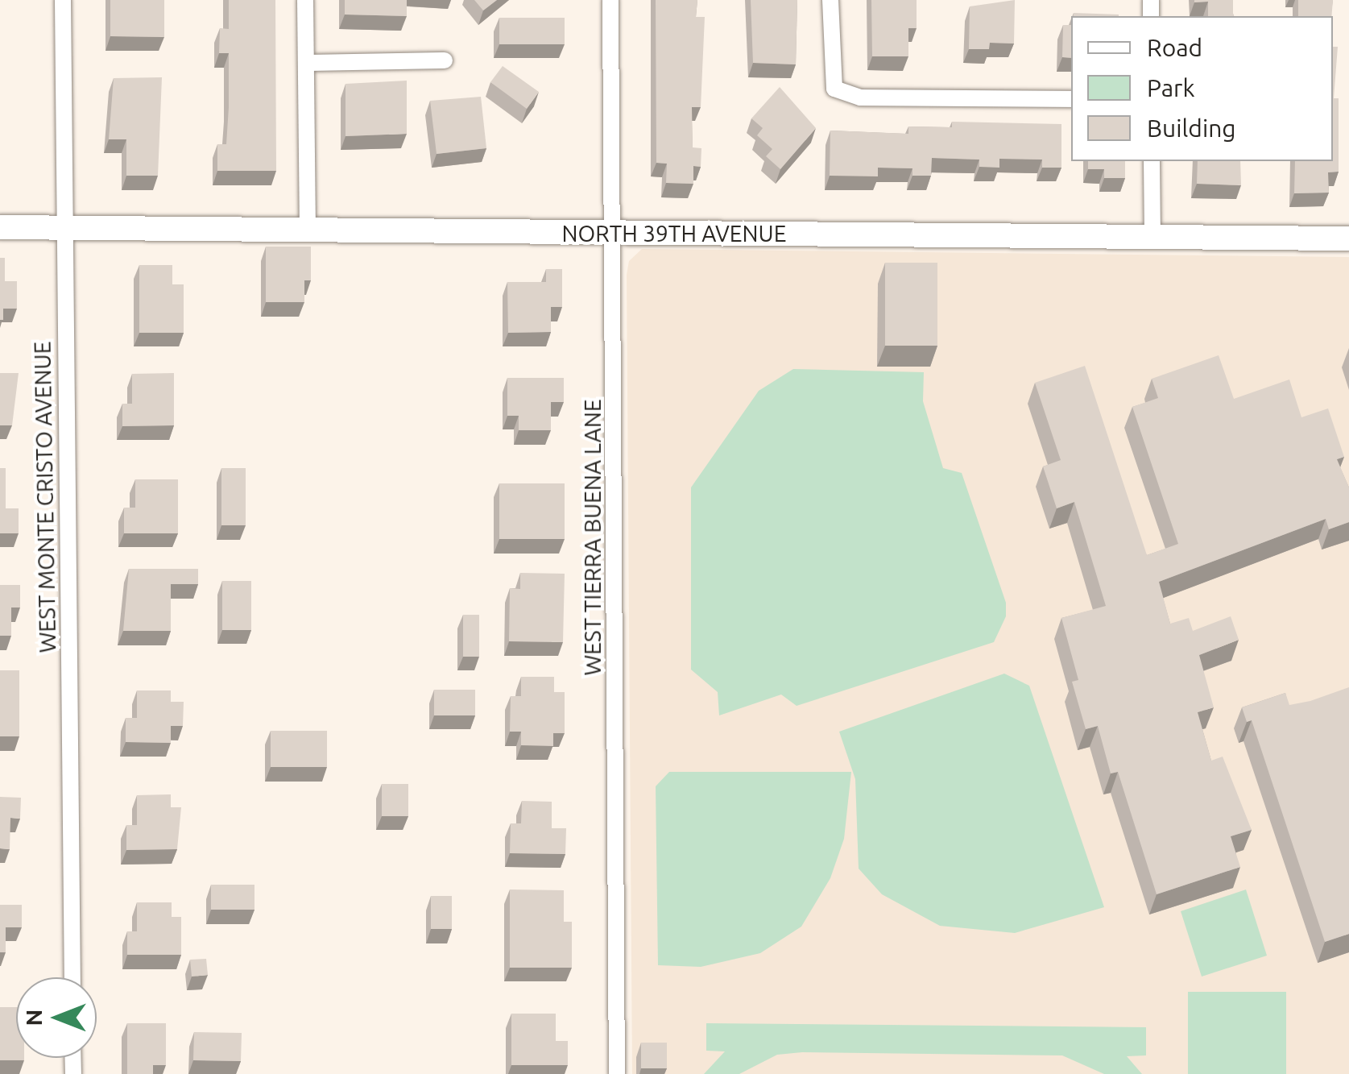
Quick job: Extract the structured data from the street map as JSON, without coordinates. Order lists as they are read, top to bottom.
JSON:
{
  "streets": {
    "street": ["NORTH 39TH AVENUE", "WEST MONTE CRISTO AVENUE", "WEST TIERRA BUENA LANE"]
  },
  "crossings": [
    ["NORTH 39TH AVENUE", "WEST MONTE CRISTO AVENUE"],
    ["NORTH 39TH AVENUE", "WEST TIERRA BUENA LANE"]
  ],
  "legend": ["Road", "Park", "Building"],
  "north": "left"
}
